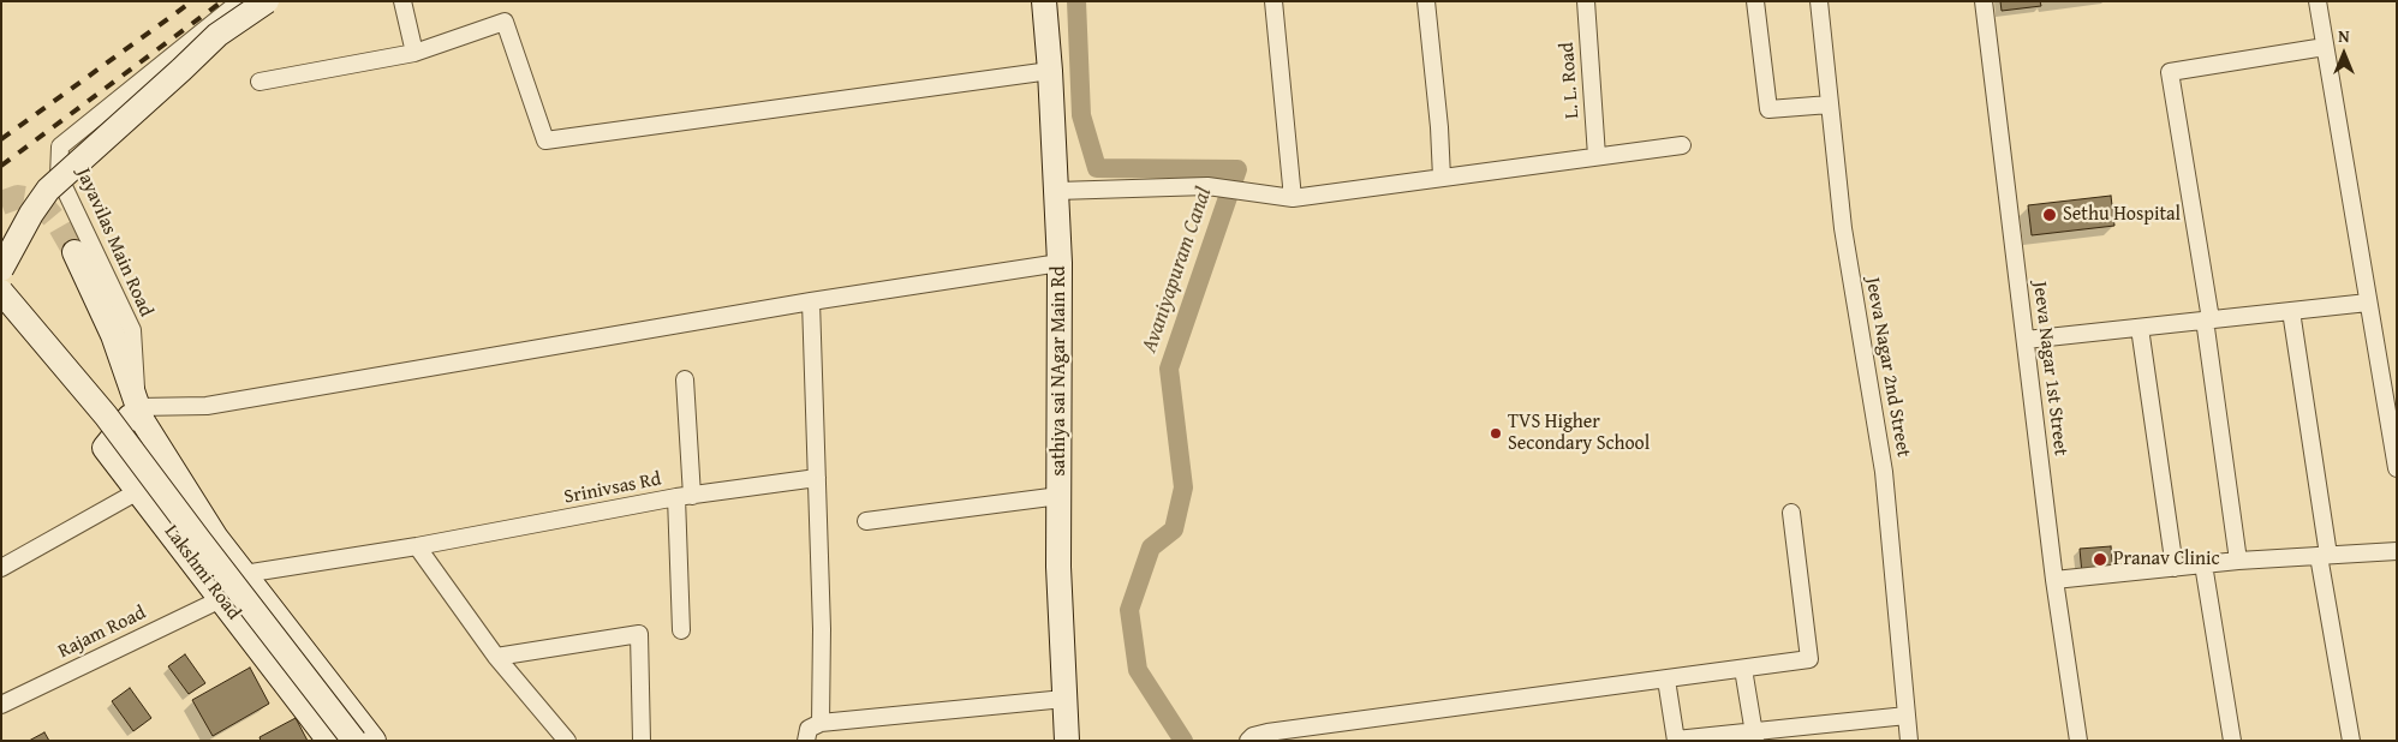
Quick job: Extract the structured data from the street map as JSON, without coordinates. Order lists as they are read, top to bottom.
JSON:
{
  "streets": {
    "street": [
      "L. L. Road",
      "Jayavilas Main Road",
      "Jeeva Nagar 2nd Street",
      "Jeeva Nagar 1st Street",
      "sathiya sai NAgar Main Rd",
      "Srinivsas Rd",
      "Lakshmi Road",
      "Rajam Road"
    ]
  },
  "crossings": [
    ["Jayavilas Main Road", "Lakshmi Road"],
    ["Srinivsas Rd", "Lakshmi Road"],
    ["Lakshmi Road", "Rajam Road"]
  ],
  "water": ["Avaniyapuram Canal"],
  "places": ["Sethu Hospital", "TVS Higher Secondary School", "Pranav Clinic"],
  "north": "top"
}
